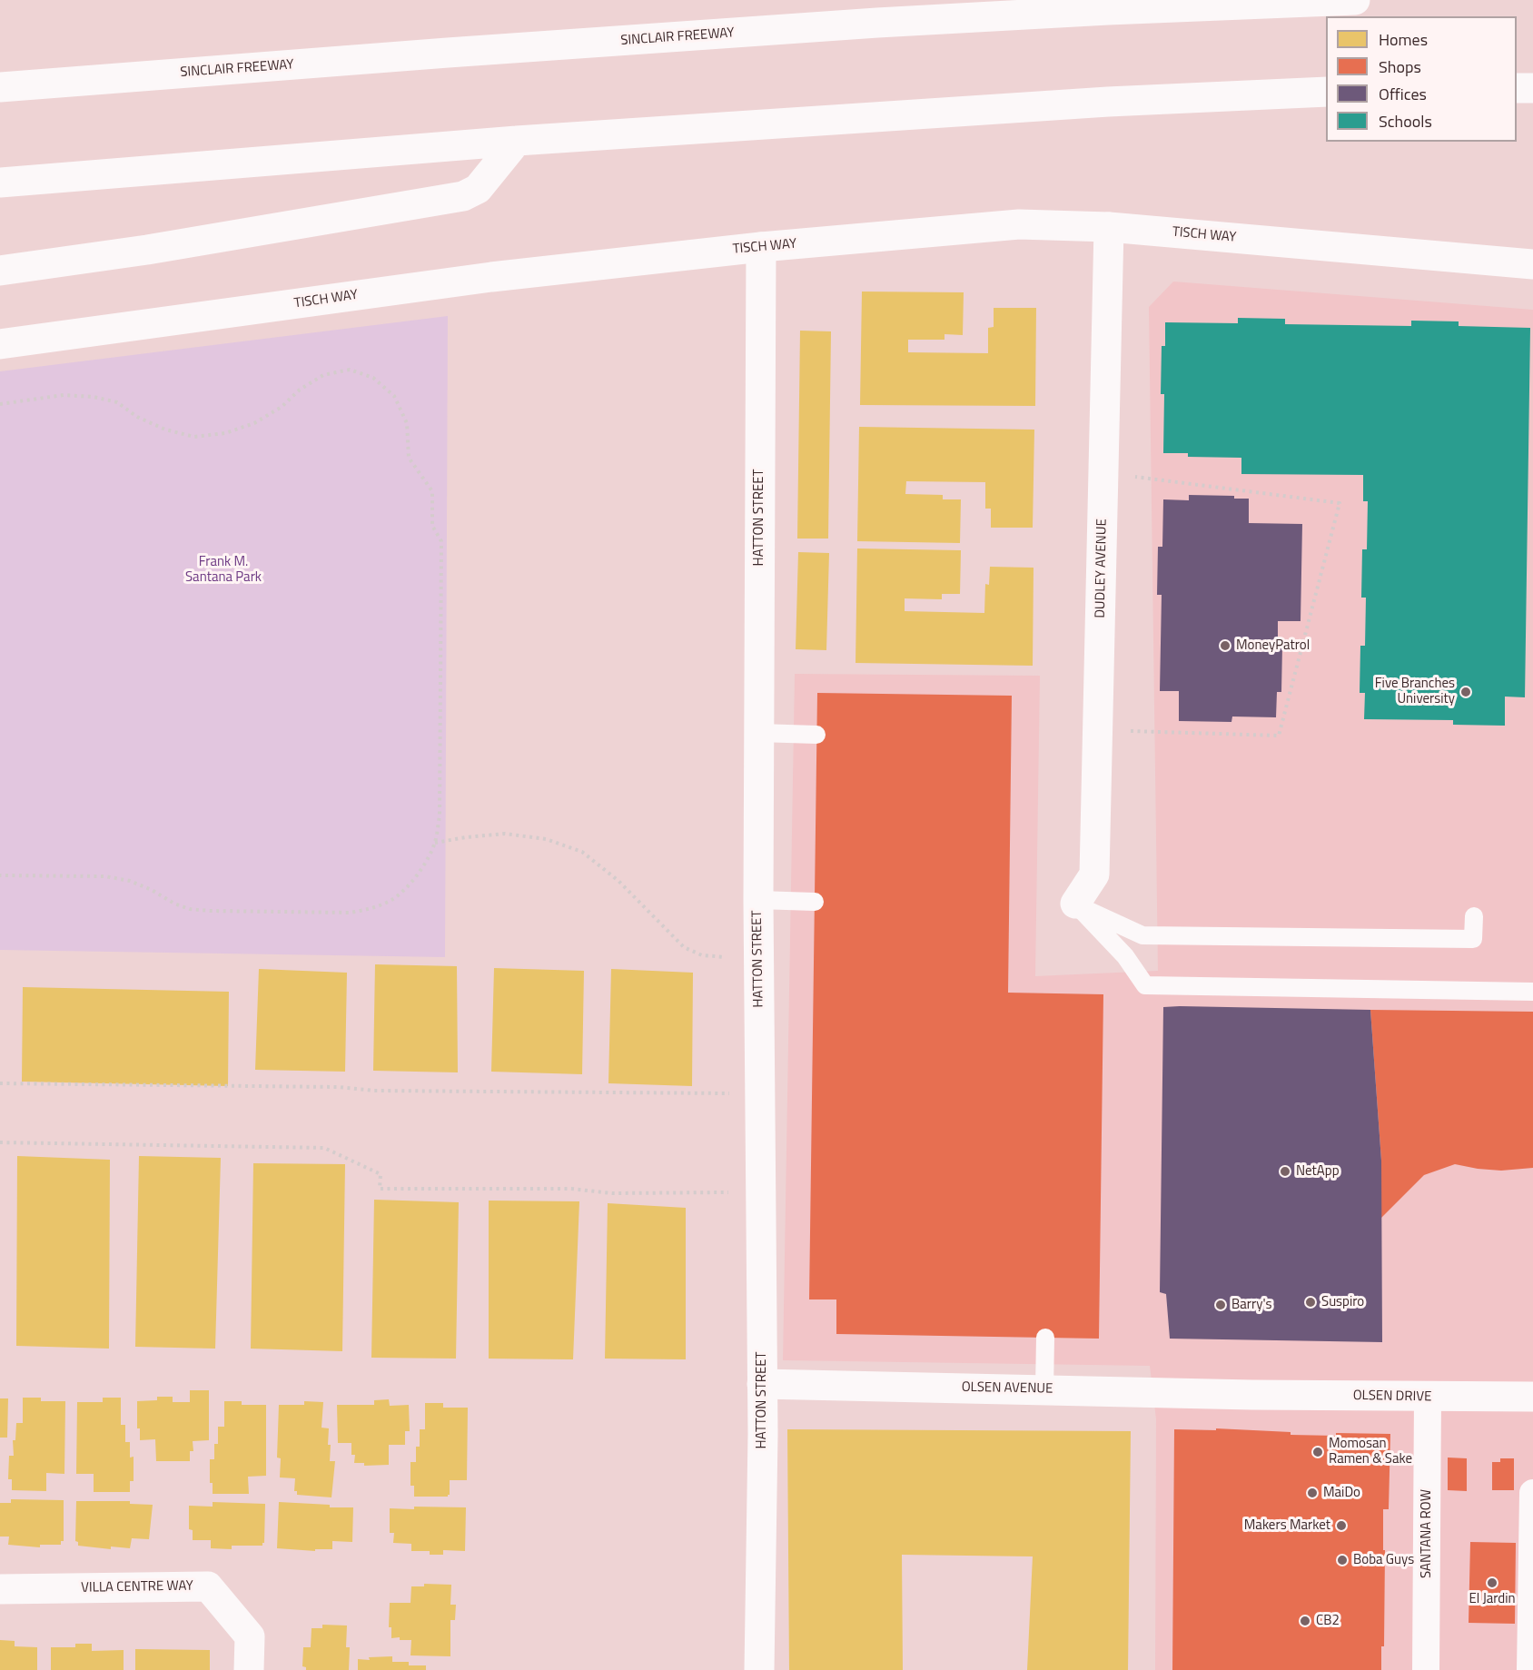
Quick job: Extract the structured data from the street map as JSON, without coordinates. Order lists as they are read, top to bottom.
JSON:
{
  "streets": {
    "main road": [
      "SINCLAIR FREEWAY",
      "TISCH WAY",
      "HATTON STREET",
      "DUDLEY AVENUE",
      "OLSEN AVENUE",
      "OLSEN DRIVE",
      "VILLA CENTRE WAY"
    ],
    "street": ["SANTANA ROW"]
  },
  "crossings": [
    ["TISCH WAY", "HATTON STREET"],
    ["TISCH WAY", "DUDLEY AVENUE"],
    ["HATTON STREET", "OLSEN AVENUE"],
    ["OLSEN AVENUE", "OLSEN DRIVE"],
    ["OLSEN DRIVE", "SANTANA ROW"]
  ],
  "parks": ["Frank M. Santana Park"],
  "places": [
    "MoneyPatrol",
    "Five Branches University",
    "NetApp",
    "Suspiro",
    "Barry's",
    "Momosan Ramen & Sake",
    "MaiDo",
    "Makers Market",
    "Boba Guys",
    "El Jardin",
    "CB2"
  ],
  "legend": [
    "Homes",
    "Shops",
    "Offices",
    "Schools"
  ]
}
